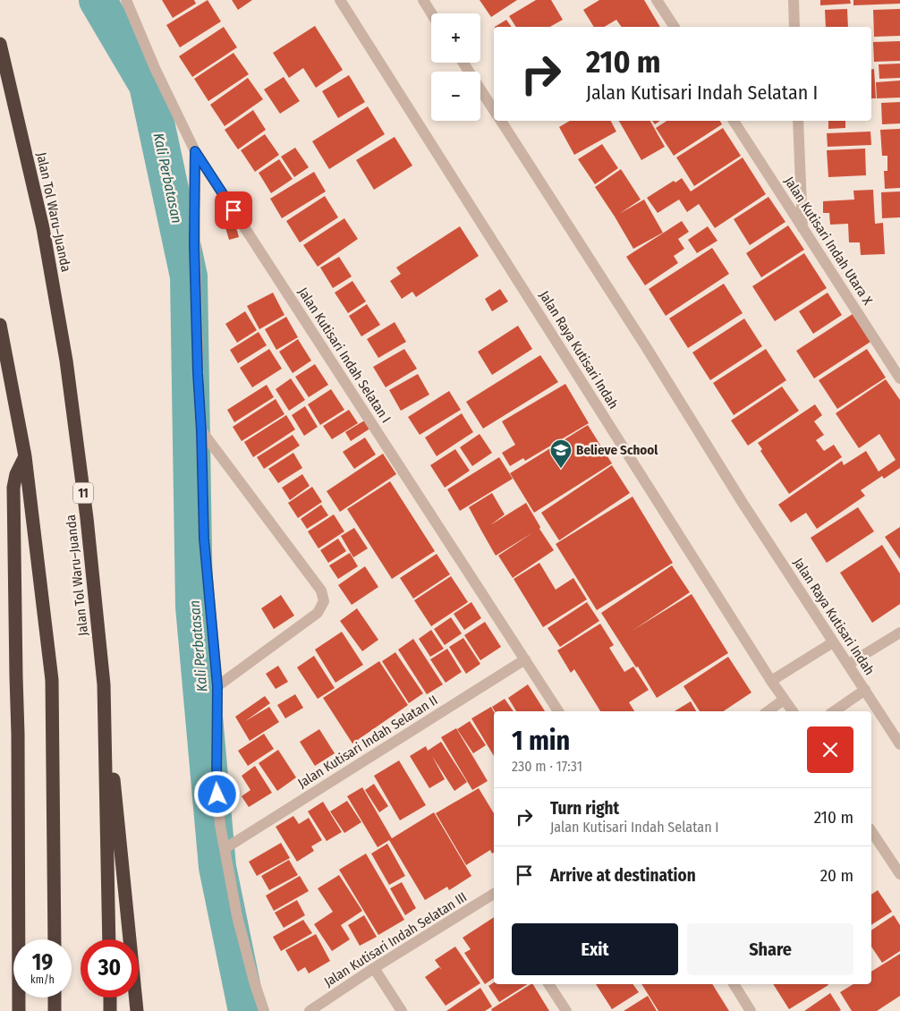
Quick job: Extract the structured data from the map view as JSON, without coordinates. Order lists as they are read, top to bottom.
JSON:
{
  "streets": {
    "highway": ["Jalan Tol Waru–Juanda", "11"],
    "street": [
      "Jalan Kutisari Indah Utara X",
      "Jalan Raya Kutisari Indah",
      "Jalan Kutisari Indah Selatan I",
      "Jalan Kutisari Indah Selatan II",
      "Jalan Kutisari Indah Selatan III"
    ]
  },
  "crossings": [
    ["Jalan Kutisari Indah Selatan I", "Jalan Kutisari Indah Selatan II"]
  ],
  "water": ["Kali Perbatasan"],
  "places": {
    "school or university": ["Believe School"]
  },
  "page": {
    "map_buttons": ["+", "−"],
    "turn": ["210 m", "Jalan Kutisari Indah Selatan I"],
    "heading": ["1 min", "230 m · 17:31"],
    "list": [
      {
        "name": "Turn right",
        "note": "Jalan Kutisari Indah Selatan I",
        "value": "210 m"
      },
      {
        "name": "Arrive at destination",
        "value": "20 m"
      }
    ],
    "buttons": ["Exit", "Share"],
    "speed": "19 km/h",
    "limit": "30"
  }
}
